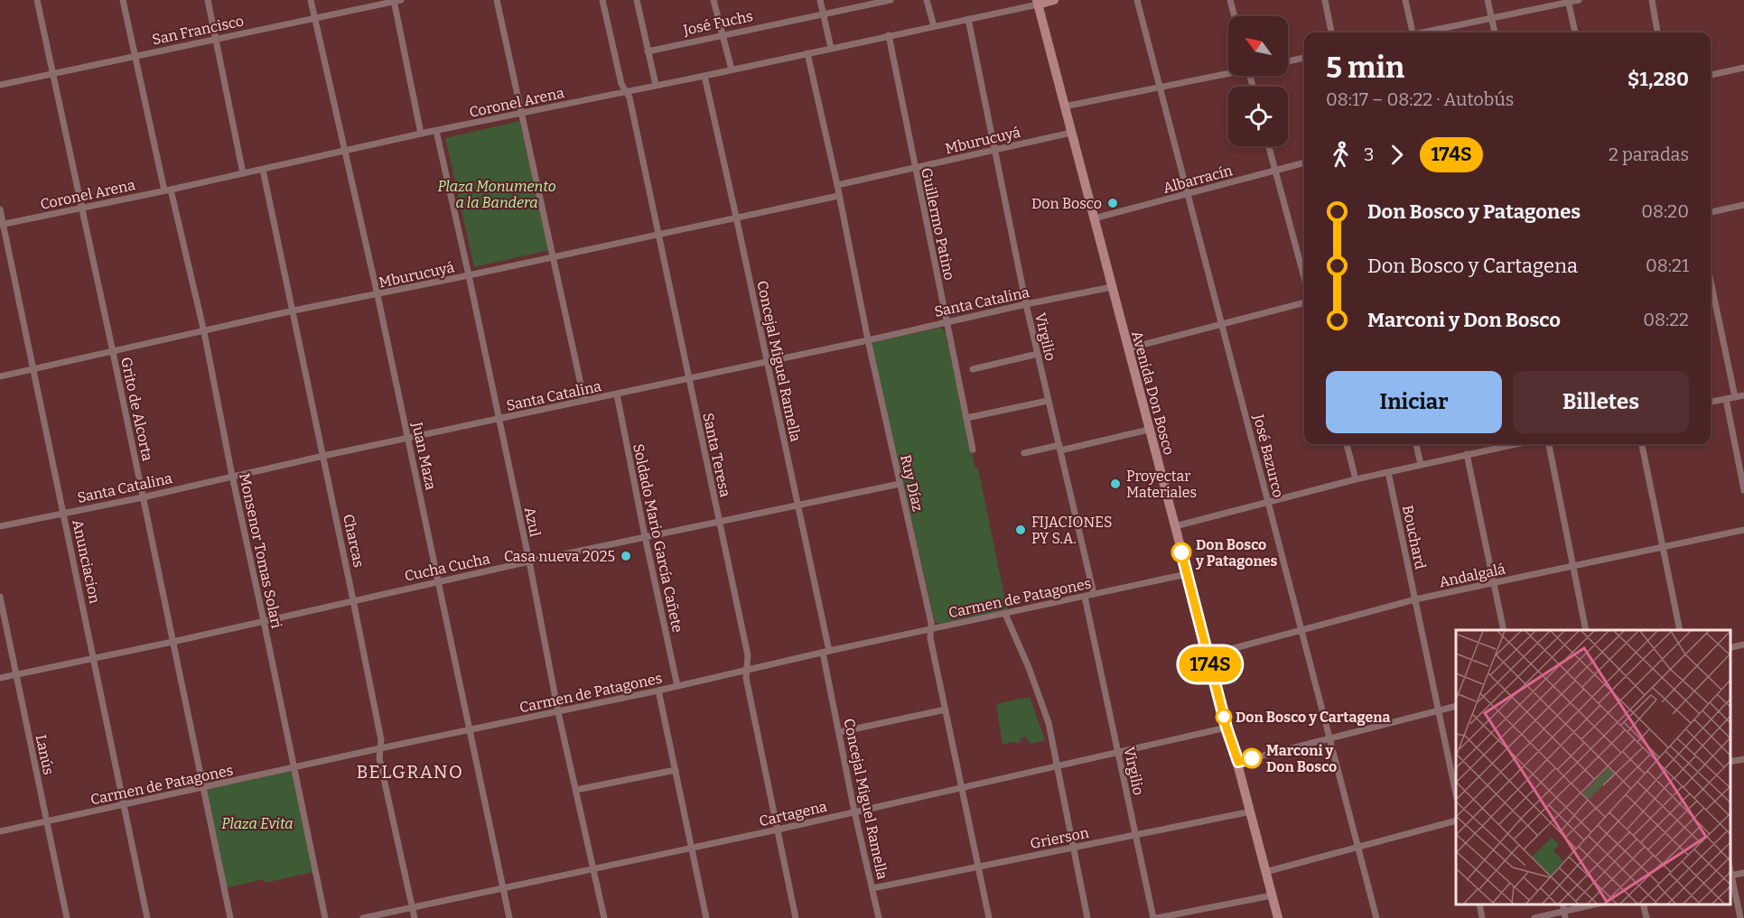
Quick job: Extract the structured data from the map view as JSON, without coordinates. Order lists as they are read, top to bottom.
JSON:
{
  "streets": {
    "main road": ["Avenida Don Bosco"],
    "street": [
      "José Fuchs",
      "San Francisco",
      "Coronel Arena",
      "Mburucuyá",
      "Albarracín",
      "Guillermo Patino",
      "Santa Catalina",
      "Virgilio",
      "Concejal Miguel Ramella",
      "Grito de Alcorta",
      "Santa Teresa",
      "Juan Maza",
      "José Bazurco",
      "Ruy Díaz",
      "Azul",
      "Bouchard",
      "Soldado Mario García Cañete",
      "Charcas",
      "Monsenor Tomas Solari",
      "Anunciacion",
      "Cucha Cucha",
      "Andalgalá",
      "Carmen de Patagones",
      "Lanús",
      "Cartagena",
      "Grierson"
    ]
  },
  "crossings": [
    ["San Francisco", "Grito de Alcorta"],
    ["San Francisco", "Juan Maza"],
    ["San Francisco", "Monsenor Tomas Solari"],
    ["Coronel Arena", "Guillermo Patino"],
    ["Coronel Arena", "Virgilio"],
    ["Coronel Arena", "Concejal Miguel Ramella"],
    ["Coronel Arena", "Avenida Don Bosco"],
    ["Coronel Arena", "Grito de Alcorta"],
    ["Coronel Arena", "Santa Teresa"],
    ["Coronel Arena", "Juan Maza"],
    ["Coronel Arena", "Ruy Díaz"],
    ["Coronel Arena", "Azul"],
    ["Coronel Arena", "Charcas"],
    ["Coronel Arena", "Monsenor Tomas Solari"],
    ["Coronel Arena", "Anunciacion"],
    ["Mburucuyá", "Guillermo Patino"],
    ["Mburucuyá", "Virgilio"],
    ["Mburucuyá", "Concejal Miguel Ramella"],
    ["Mburucuyá", "Avenida Don Bosco"],
    ["Mburucuyá", "Grito de Alcorta"],
    ["Mburucuyá", "Santa Teresa"],
    ["Mburucuyá", "Juan Maza"],
    ["Mburucuyá", "Ruy Díaz"],
    ["Mburucuyá", "Azul"],
    ["Mburucuyá", "Charcas"],
    ["Mburucuyá", "Monsenor Tomas Solari"],
    ["Mburucuyá", "Anunciacion"],
    ["Albarracín", "Avenida Don Bosco"],
    ["Albarracín", "José Bazurco"],
    ["Guillermo Patino", "Santa Catalina"],
    ["Santa Catalina", "Virgilio"],
    ["Santa Catalina", "Concejal Miguel Ramella"],
    ["Santa Catalina", "Avenida Don Bosco"],
    ["Santa Catalina", "Grito de Alcorta"],
    ["Santa Catalina", "Santa Teresa"],
    ["Santa Catalina", "Juan Maza"],
    ["Santa Catalina", "Ruy Díaz"],
    ["Santa Catalina", "Azul"],
    ["Santa Catalina", "Soldado Mario García Cañete"],
    ["Santa Catalina", "Charcas"],
    ["Santa Catalina", "Monsenor Tomas Solari"],
    ["Santa Catalina", "Anunciacion"],
    ["Virgilio", "Carmen de Patagones"],
    ["Virgilio", "Cartagena"],
    ["Virgilio", "Grierson"],
    ["Concejal Miguel Ramella", "Cucha Cucha"],
    ["Concejal Miguel Ramella", "Carmen de Patagones"],
    ["Concejal Miguel Ramella", "Cartagena"],
    ["Concejal Miguel Ramella", "Grierson"],
    ["Avenida Don Bosco", "Andalgalá"],
    ["Avenida Don Bosco", "Carmen de Patagones"],
    ["Avenida Don Bosco", "Cartagena"],
    ["Avenida Don Bosco", "Grierson"],
    ["Grito de Alcorta", "Cucha Cucha"],
    ["Grito de Alcorta", "Carmen de Patagones"],
    ["Santa Teresa", "Cucha Cucha"],
    ["Santa Teresa", "Carmen de Patagones"],
    ["Santa Teresa", "Cartagena"],
    ["Juan Maza", "Cucha Cucha"],
    ["Juan Maza", "Carmen de Patagones"],
    ["Juan Maza", "Cartagena"],
    ["José Bazurco", "Andalgalá"],
    ["Ruy Díaz", "Cucha Cucha"],
    ["Ruy Díaz", "Carmen de Patagones"],
    ["Ruy Díaz", "Cartagena"],
    ["Ruy Díaz", "Grierson"],
    ["Azul", "Cucha Cucha"],
    ["Azul", "Carmen de Patagones"],
    ["Azul", "Cartagena"],
    ["Bouchard", "Andalgalá"],
    ["Soldado Mario García Cañete", "Cucha Cucha"],
    ["Soldado Mario García Cañete", "Carmen de Patagones"],
    ["Charcas", "Cucha Cucha"],
    ["Charcas", "Carmen de Patagones"],
    ["Charcas", "Cartagena"],
    ["Monsenor Tomas Solari", "Cucha Cucha"],
    ["Monsenor Tomas Solari", "Carmen de Patagones"],
    ["Anunciacion", "Cucha Cucha"],
    ["Anunciacion", "Carmen de Patagones"],
    ["Cucha Cucha", "Lanús"],
    ["Carmen de Patagones", "Lanús"]
  ],
  "districts": ["BELGRANO"],
  "parks": ["Plaza Monumento a la Bandera", "Plaza Evita"],
  "places": [
    "Don Bosco",
    "Proyectar Materiales",
    "FIJACIONES PY S.A.",
    "Don Bosco y Patagones",
    "Casa nueva 2025",
    "Don Bosco y Cartagena",
    "Marconi y Don Bosco"
  ],
  "lines": ["bus line 174S"],
  "north": "top left",
  "page": {
    "on_map": "174S",
    "heading": ["5 min", "08:17 – 08:22 · Autobús", "$1,280"],
    "legs": ["3", "174S", "2 paradas"],
    "list": [
      {
        "name": "Don Bosco y Patagones",
        "value": "08:20"
      },
      {
        "name": "Don Bosco y Cartagena",
        "value": "08:21"
      },
      {
        "name": "Marconi y Don Bosco",
        "value": "08:22"
      }
    ],
    "buttons": ["Iniciar", "Billetes"]
  }
}
